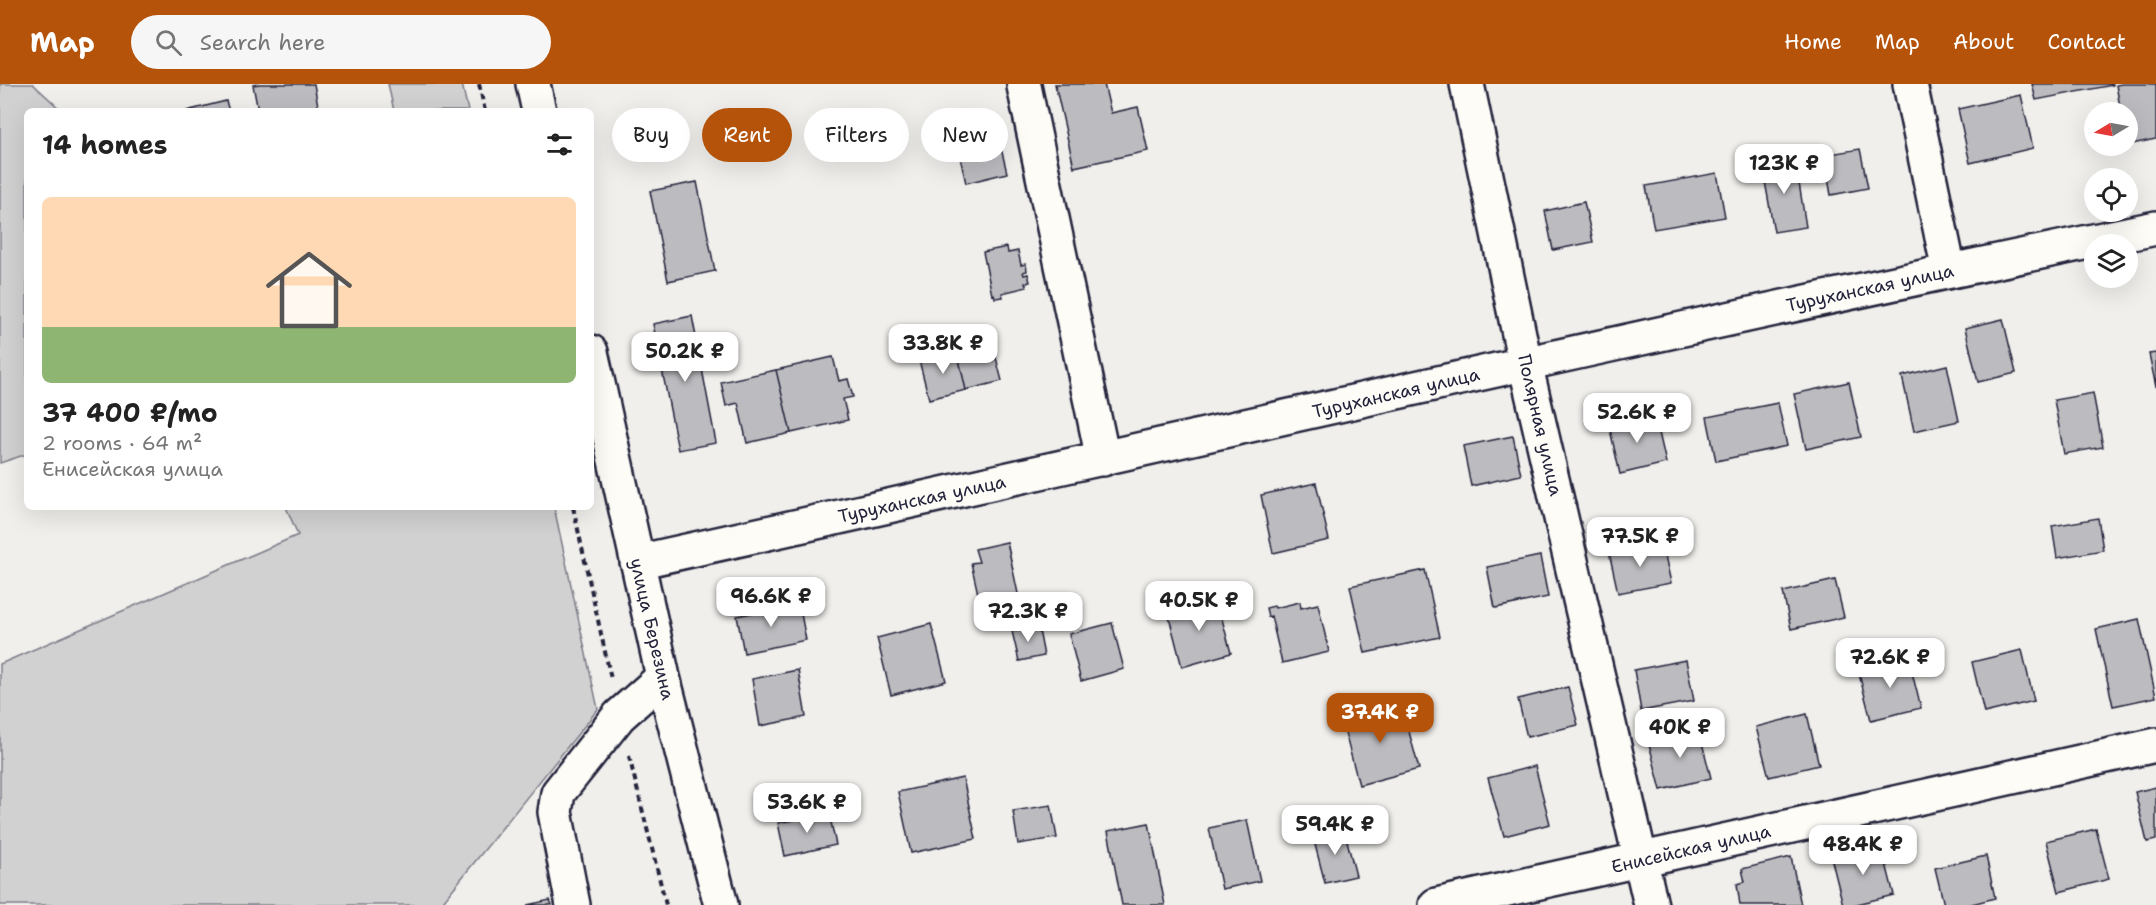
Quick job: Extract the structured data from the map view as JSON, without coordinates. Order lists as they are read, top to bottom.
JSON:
{
  "streets": {
    "street": [
      "Туруханская улица",
      "Полярная улица",
      "улица Березина",
      "Енисейская улица"
    ]
  },
  "crossings": [
    ["Туруханская улица", "Полярная улица"],
    ["Туруханская улица", "улица Березина"],
    ["Полярная улица", "Енисейская улица"]
  ],
  "north": "left",
  "page": {
    "header": "Map",
    "search": "Search here",
    "nav": [
      "Home",
      "Map",
      "About",
      "Contact"
    ],
    "chip": [
      "Buy",
      "Rent",
      "Filters",
      "New"
    ],
    "heading": "14 homes",
    "price": [
      "123K ₽",
      "33.8K ₽",
      "50.2K ₽",
      "52.6K ₽",
      "77.5K ₽",
      "96.6K ₽",
      "40.5K ₽",
      "72.3K ₽",
      "72.6K ₽",
      "37.4K ₽",
      "40K ₽",
      "53.6K ₽",
      "59.4K ₽",
      "48.4K ₽"
    ],
    "list": [
      {
        "name": "37 400 ₽/mo",
        "note": "2 rooms · 64 m² · Енисейская улица"
      }
    ]
  }
}
